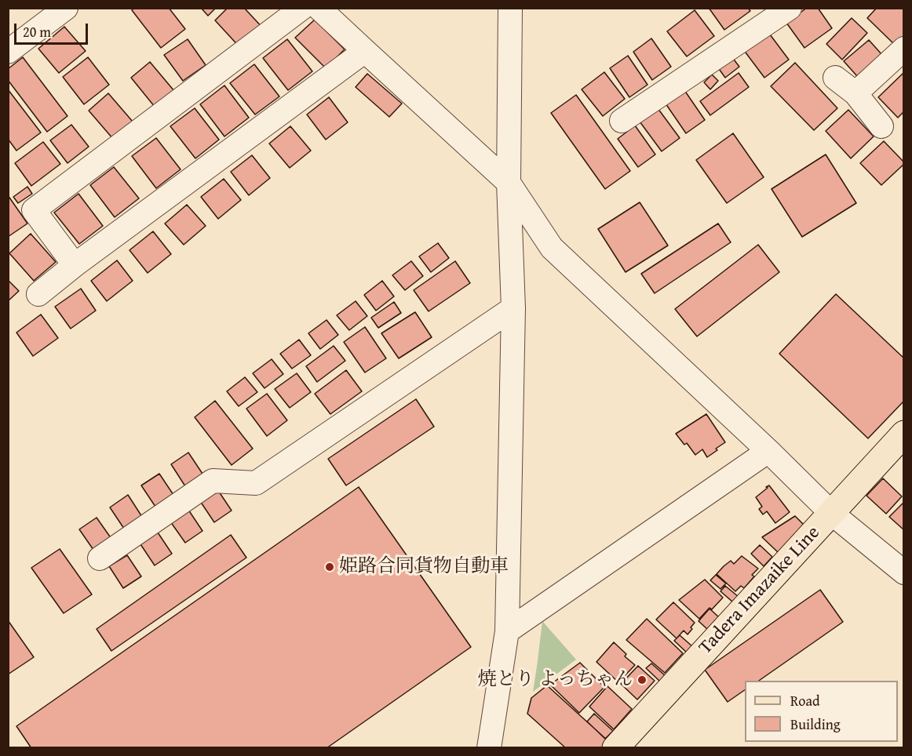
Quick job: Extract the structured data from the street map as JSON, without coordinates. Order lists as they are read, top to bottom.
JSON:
{
  "streets": {
    "main road": ["Tadera Imazaike Line"]
  },
  "places": ["姫路合同貨物自動車", "焼とり よっちゃん"],
  "legend": ["Road", "Building"],
  "scale_bar": "20 m"
}
